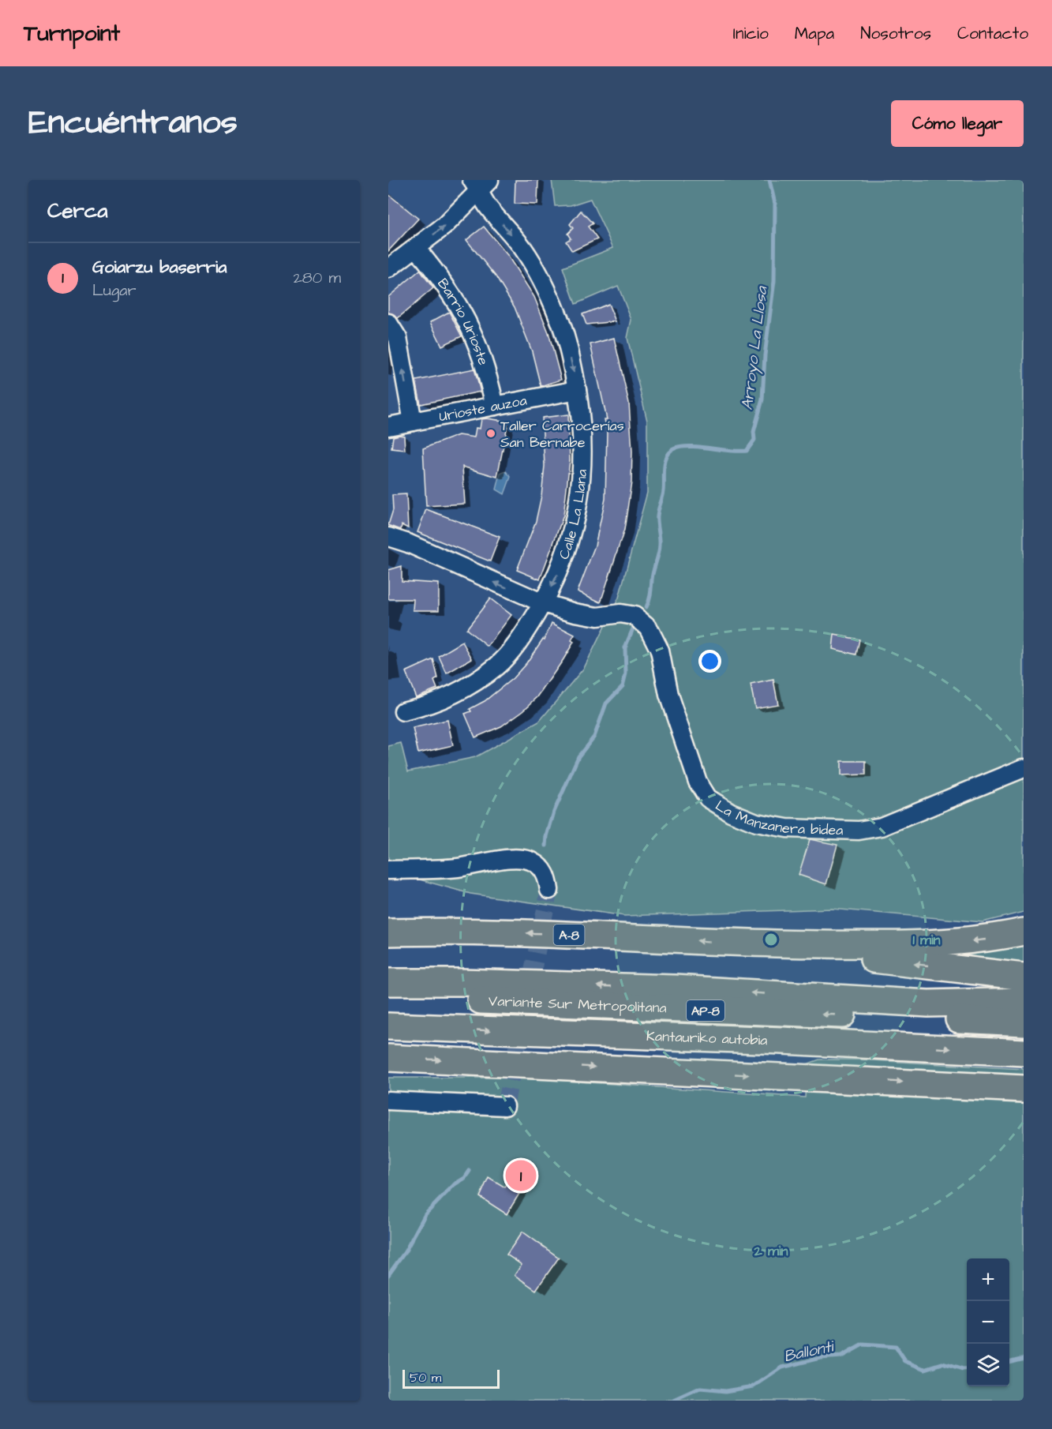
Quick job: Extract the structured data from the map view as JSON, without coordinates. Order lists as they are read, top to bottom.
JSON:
{
  "streets": {
    "highway": [
      "A-8",
      "Variante Sur Metropolitana",
      "AP-8",
      "Kantauriko autobia"
    ],
    "street": [
      "Barrio Urioste",
      "Urioste auzoa",
      "Calle La Llana",
      "La Manzanera bidea"
    ]
  },
  "crossings": [
    ["Barrio Urioste", "Urioste auzoa"],
    ["Urioste auzoa", "Calle La Llana"],
    ["Calle La Llana", "La Manzanera bidea"]
  ],
  "one_way": ["Calle La Llana"],
  "water": ["Arroyo La Llosa", "Ballonti"],
  "places": ["Taller Carrocerías San Bernabe"],
  "scale_bar": "50 m",
  "page": {
    "header": "Turnpoint",
    "nav": [
      "Inicio",
      "Mapa",
      "Nosotros",
      "Contacto"
    ],
    "title": "Encuéntranos",
    "buttons": "Cómo llegar",
    "heading": "Cerca",
    "list": [
      {
        "mark": "1",
        "name": "Goiarzu baserria",
        "note": "Lugar",
        "value": "280 m"
      }
    ],
    "pins": "1",
    "map_buttons": ["+", "−"],
    "scale": "50 m"
  },
  "rings": ["1 min", "2 min"]
}
